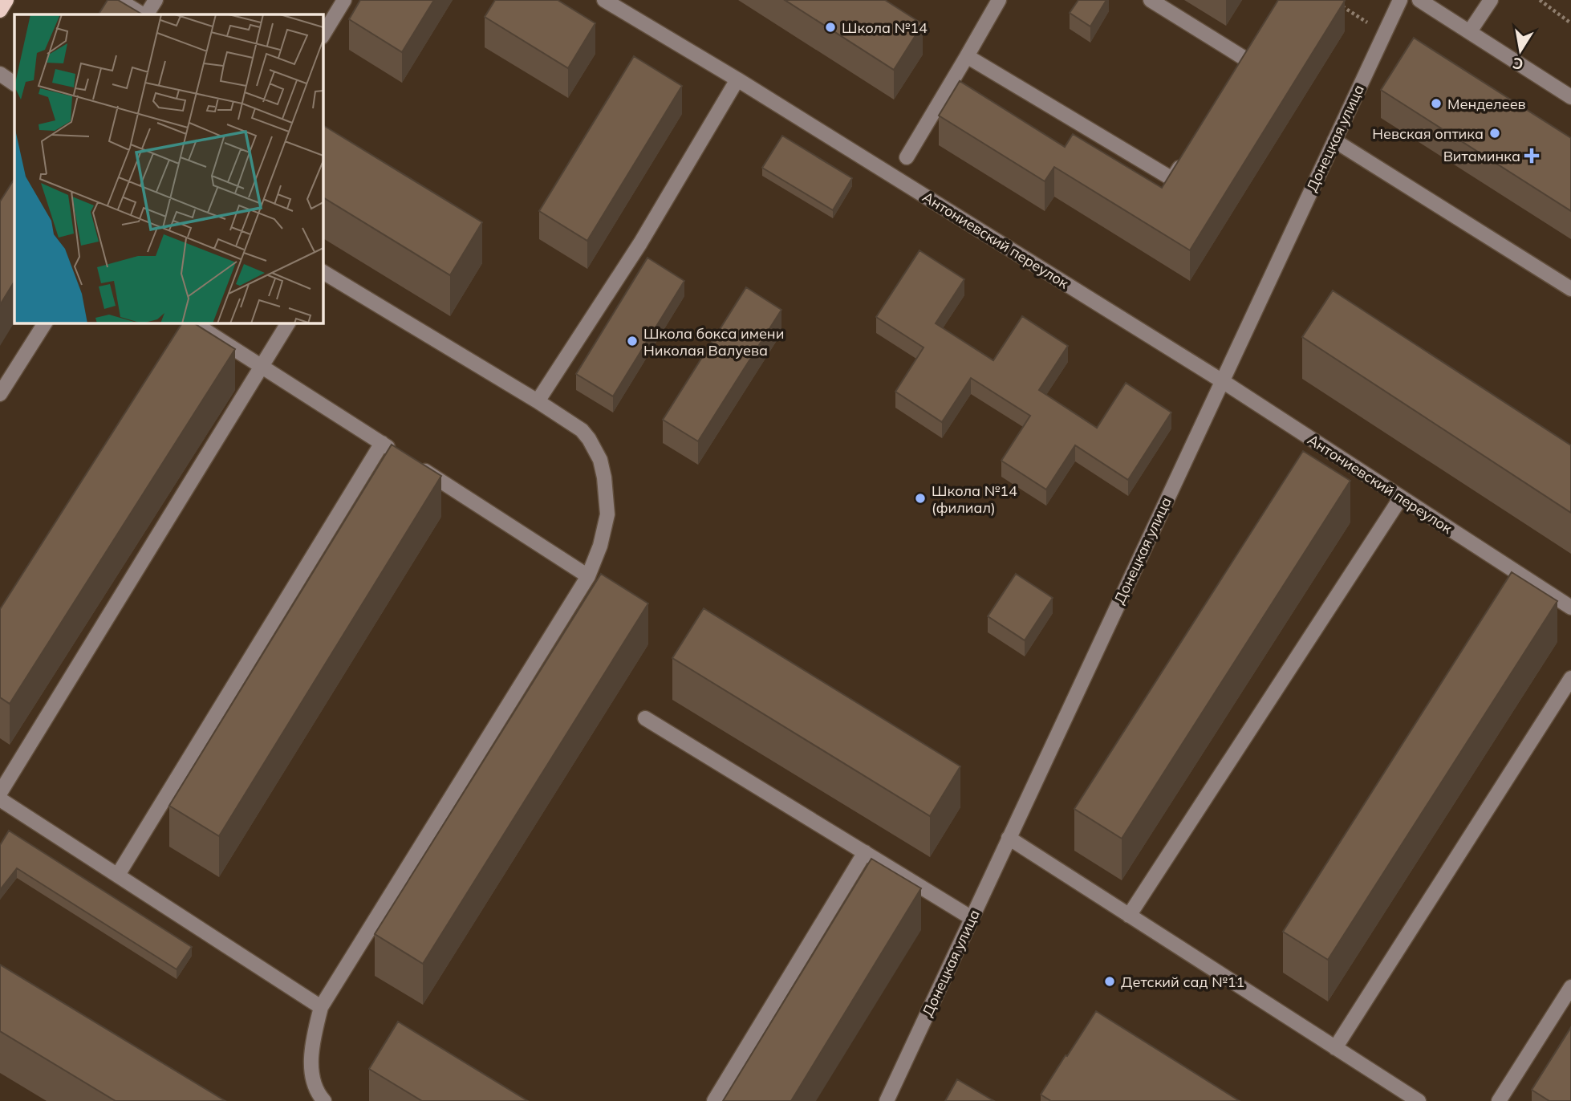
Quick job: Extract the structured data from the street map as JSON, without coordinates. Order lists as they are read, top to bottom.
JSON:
{
  "streets": {
    "street": ["Донецкая улица", "Антониевский переулок"]
  },
  "crossings": [
    ["Донецкая улица", "Антониевский переулок"]
  ],
  "places": {
    "other": [
      "Школа №14",
      "Менделеев",
      "Невская оптика",
      "Школа бокса имени Николая Валуева",
      "Школа №14 (филиал)",
      "Детский сад №11"
    ],
    "health": ["Витаминка"]
  },
  "north": "bottom"
}
